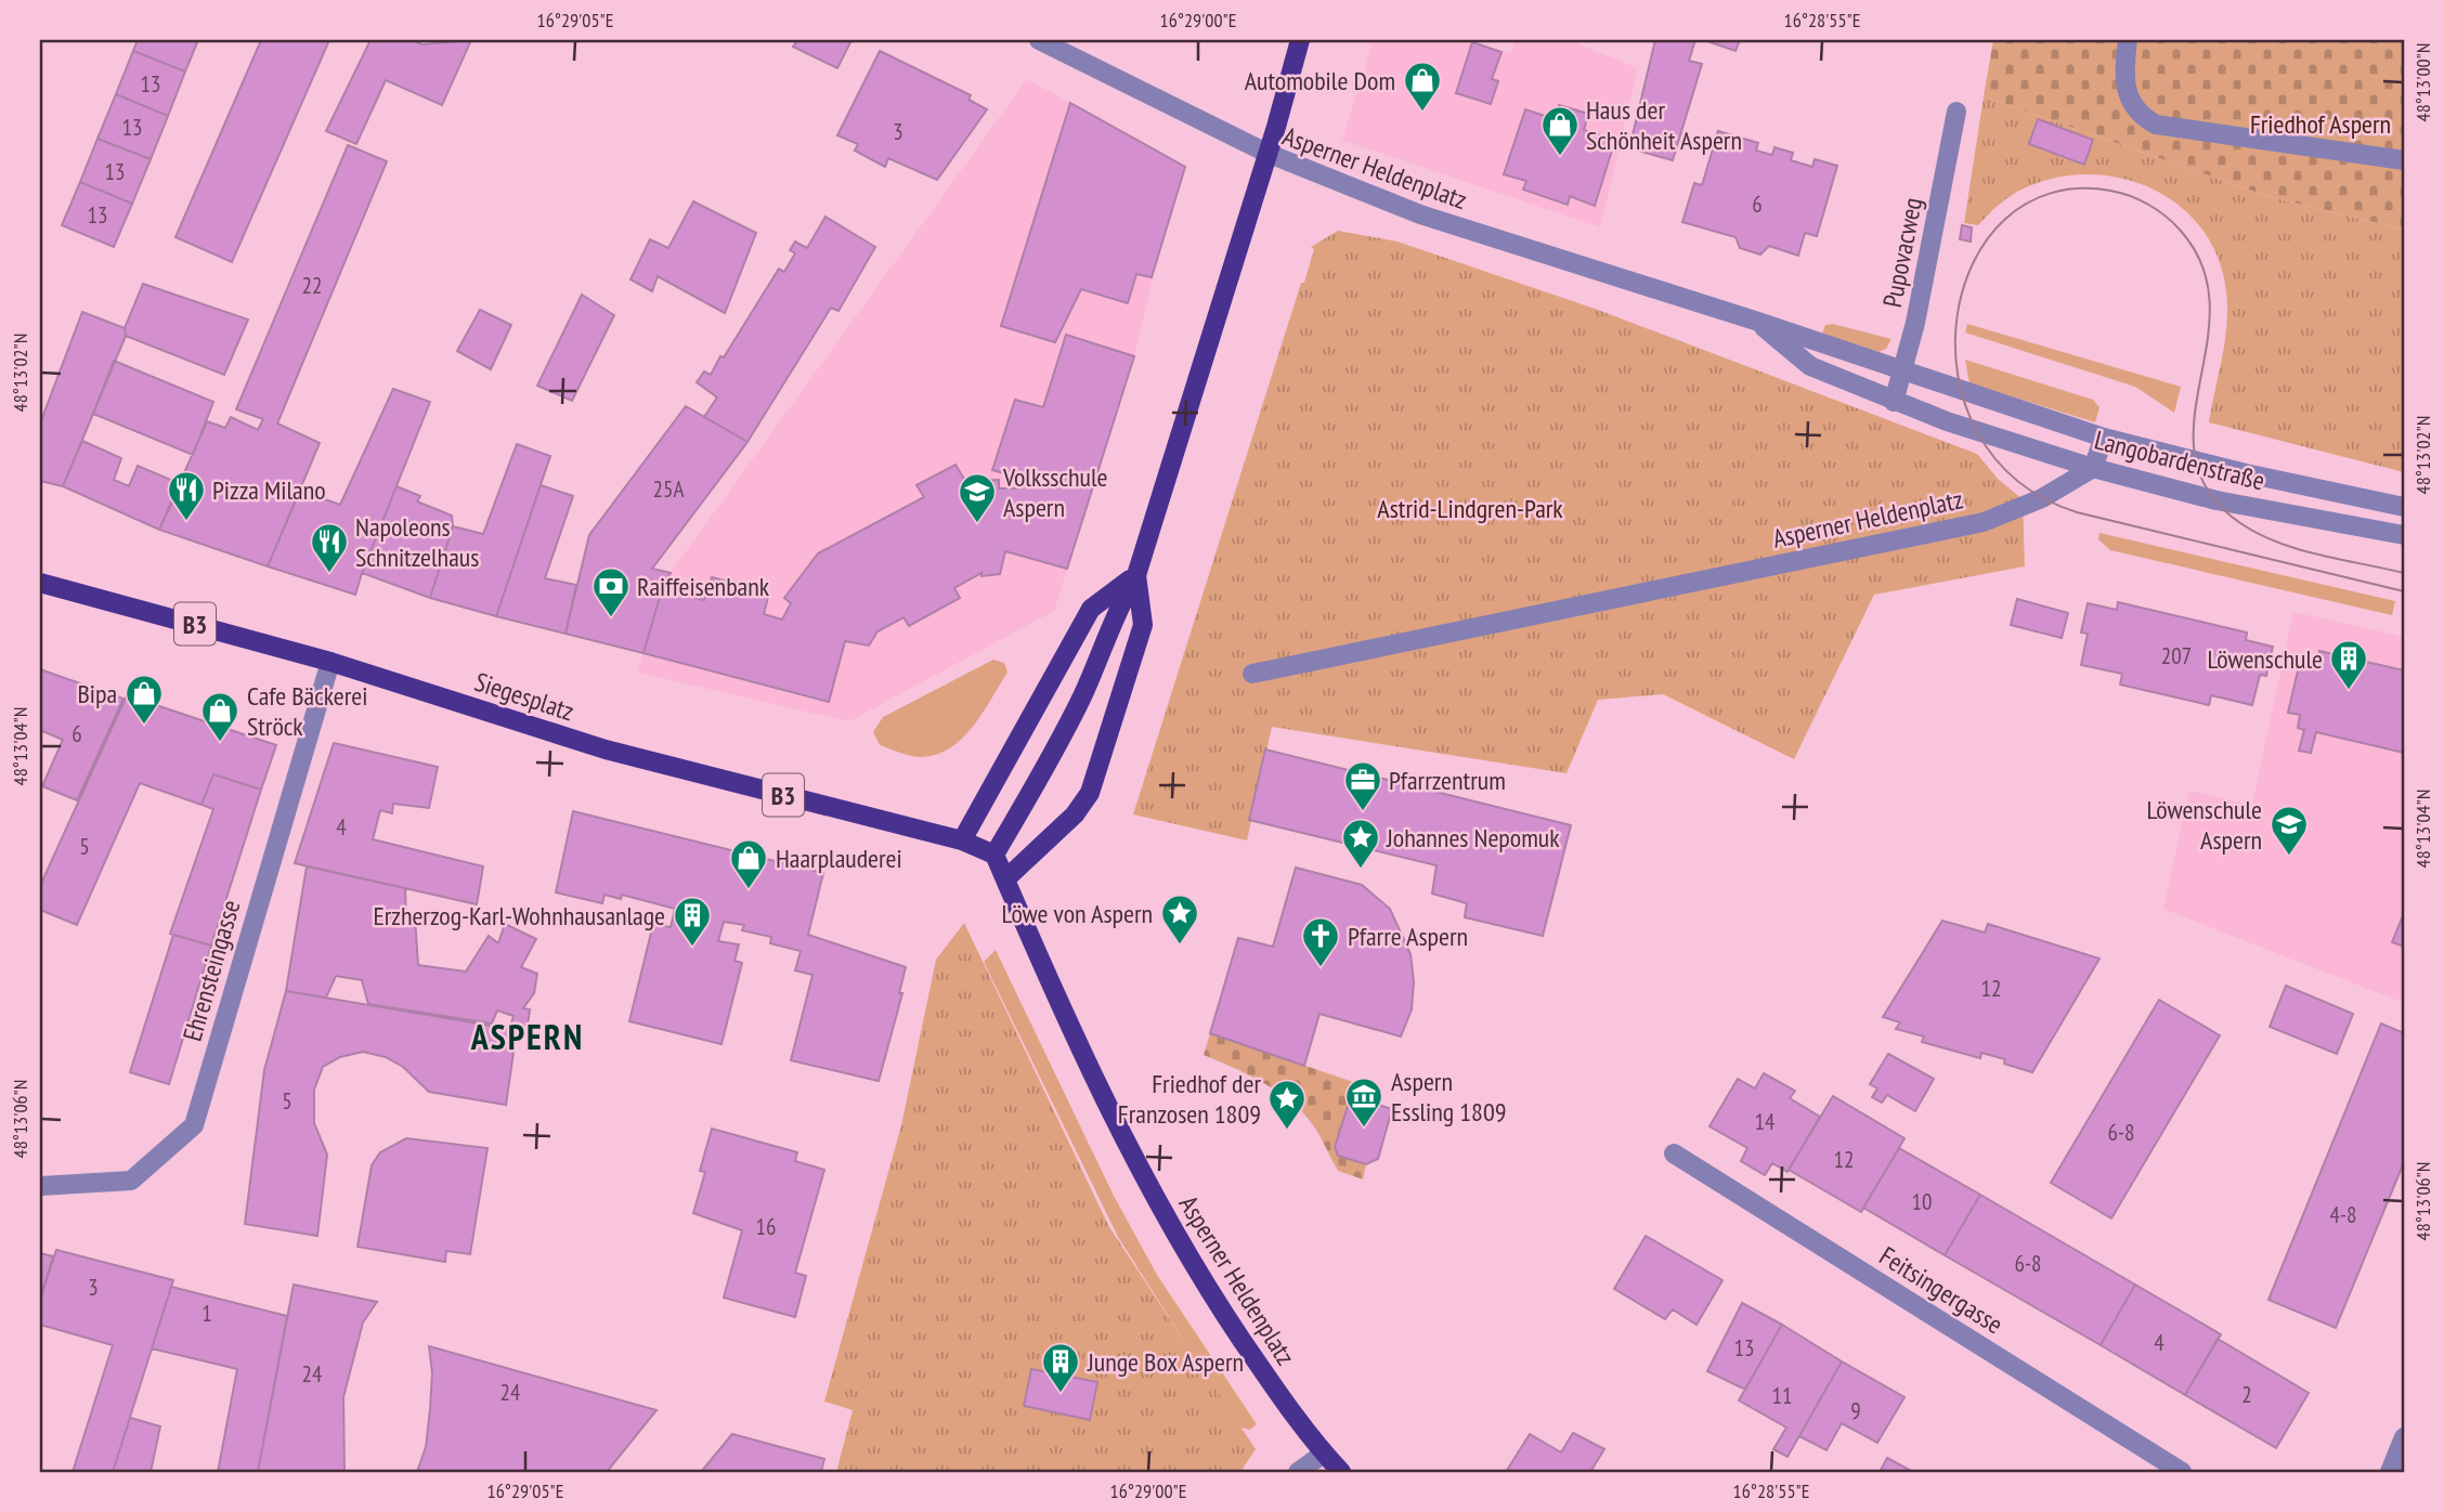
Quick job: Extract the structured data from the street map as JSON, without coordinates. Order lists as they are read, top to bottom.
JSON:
{
  "streets": {
    "main road": ["Asperner Heldenplatz", "B3", "Siegesplatz"],
    "street": [
      "Pupovacweg",
      "Langobardenstraße",
      "Ehrensteingasse",
      "Feitsingergasse"
    ]
  },
  "crossings": [
    ["Asperner Heldenplatz", "Pupovacweg"],
    ["Asperner Heldenplatz", "Langobardenstraße"],
    ["Asperner Heldenplatz", "Siegesplatz"],
    ["Siegesplatz", "Ehrensteingasse"]
  ],
  "districts": ["ASPERN"],
  "parks": ["Friedhof Aspern", "Astrid-Lindgren-Park"],
  "places": {
    "shop": [
      "Automobile Dom",
      "Haus der Schönheit Aspern",
      "Bipa",
      "Cafe Bäckerei Ströck",
      "Haarplauderei"
    ],
    "restaurant": ["Pizza Milano", "Napoleons Schnitzelhaus"],
    "school or university": ["Volksschule Aspern", "Löwenschule Aspern"],
    "bank": ["Raiffeisenbank"],
    "building": ["Löwenschule", "Erzherzog-Karl-Wohnhausanlage", "Junge Box Aspern"],
    "office": ["Pfarrzentrum"],
    "place": ["Johannes Nepomuk", "Löwe von Aspern", "Friedhof der Franzosen 1809"],
    "church": ["Pfarre Aspern"],
    "museum": ["Aspern Essling 1809"]
  },
  "house_numbers": [
    "13",
    "13",
    "3",
    "13",
    "6",
    "13",
    "22",
    "25A",
    "207",
    "6",
    "4",
    "5",
    "12",
    "5",
    "14",
    "6-8",
    "12",
    "10",
    "4-8",
    "16",
    "6-8",
    "3",
    "1",
    "4",
    "13",
    "24",
    "24",
    "2",
    "11",
    "9"
  ],
  "coordinates": [
    "16°29'05\"E",
    "16°29'00\"E",
    "16°28'55\"E",
    "48°13'00\"N",
    "48°13'02\"N",
    "48°13'04\"N",
    "48°13'06\"N"
  ]
}
